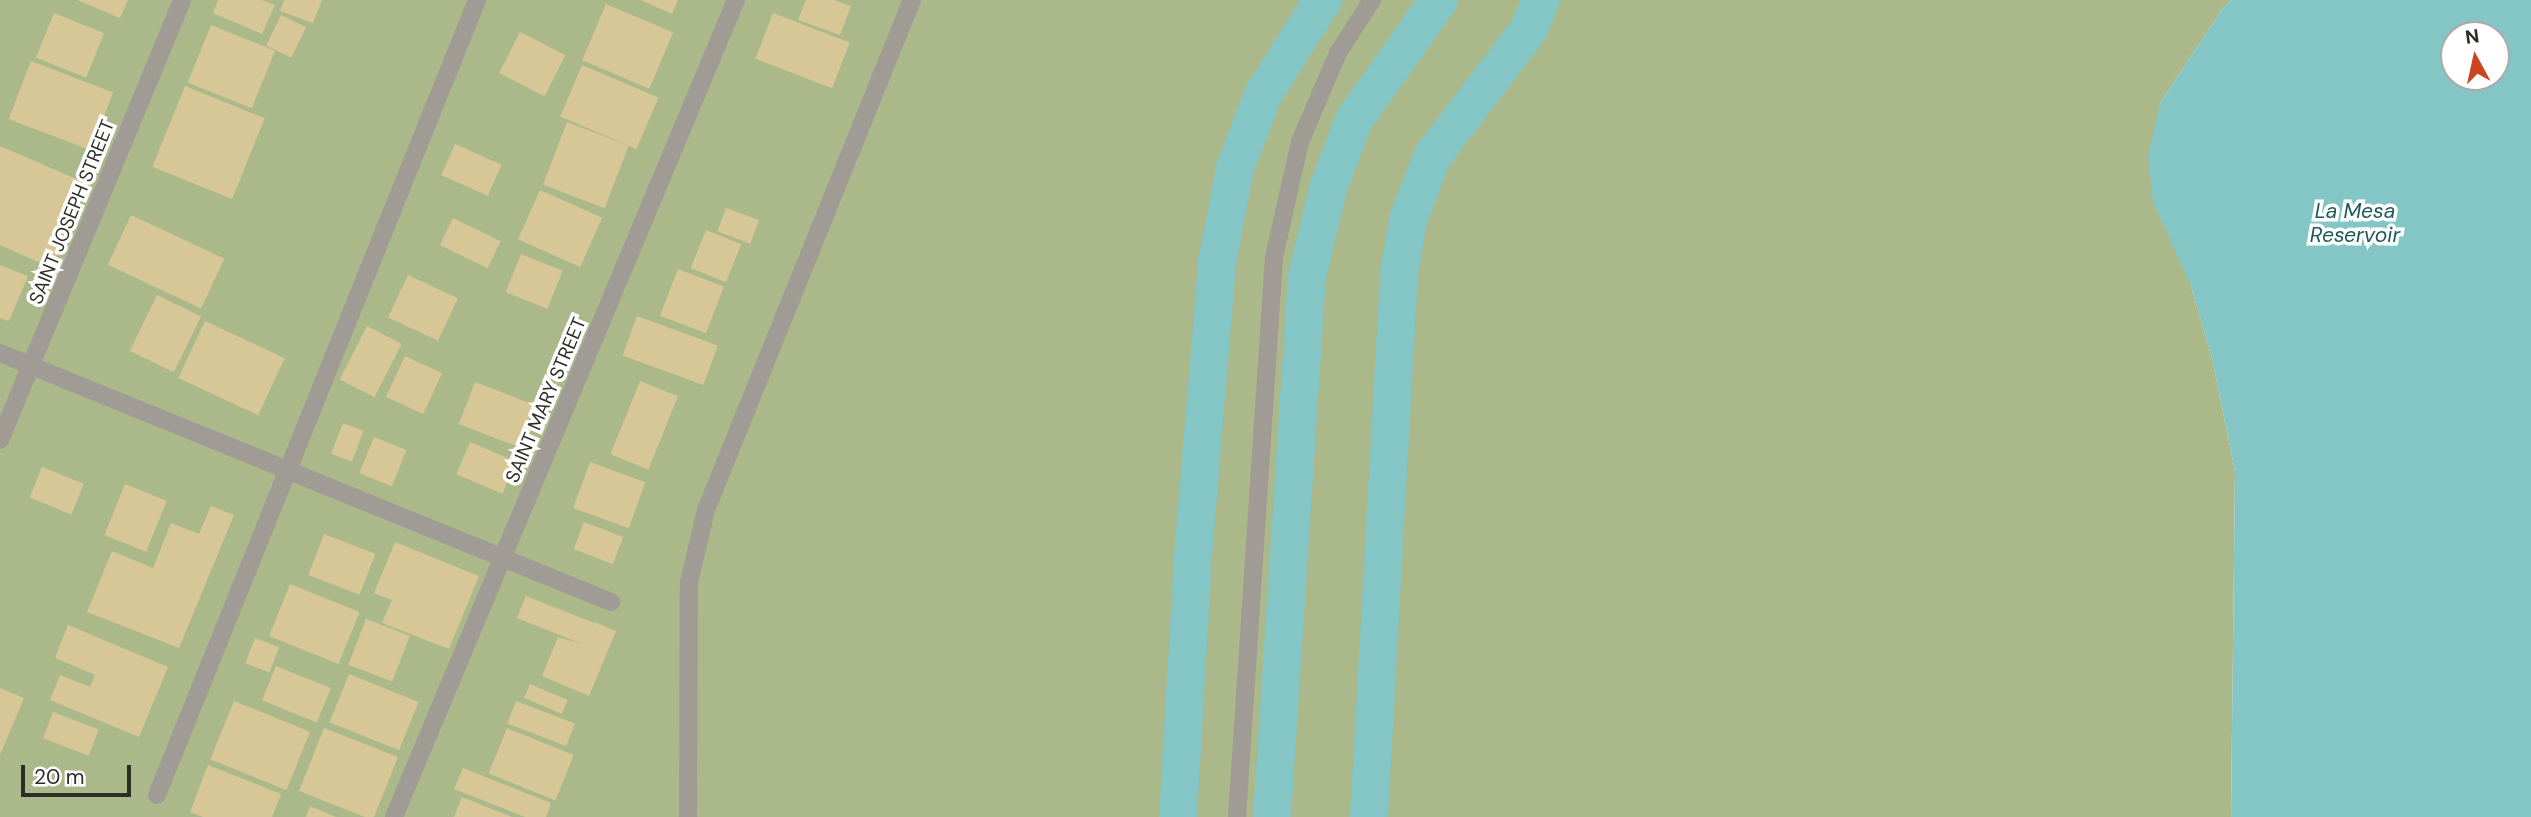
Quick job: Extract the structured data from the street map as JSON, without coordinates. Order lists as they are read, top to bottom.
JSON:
{
  "streets": {
    "street": ["SAINT JOSEPH STREET", "SAINT MARY STREET"]
  },
  "water": ["La Mesa Reservoir"],
  "scale_bar": "20 m",
  "north": "top"
}
